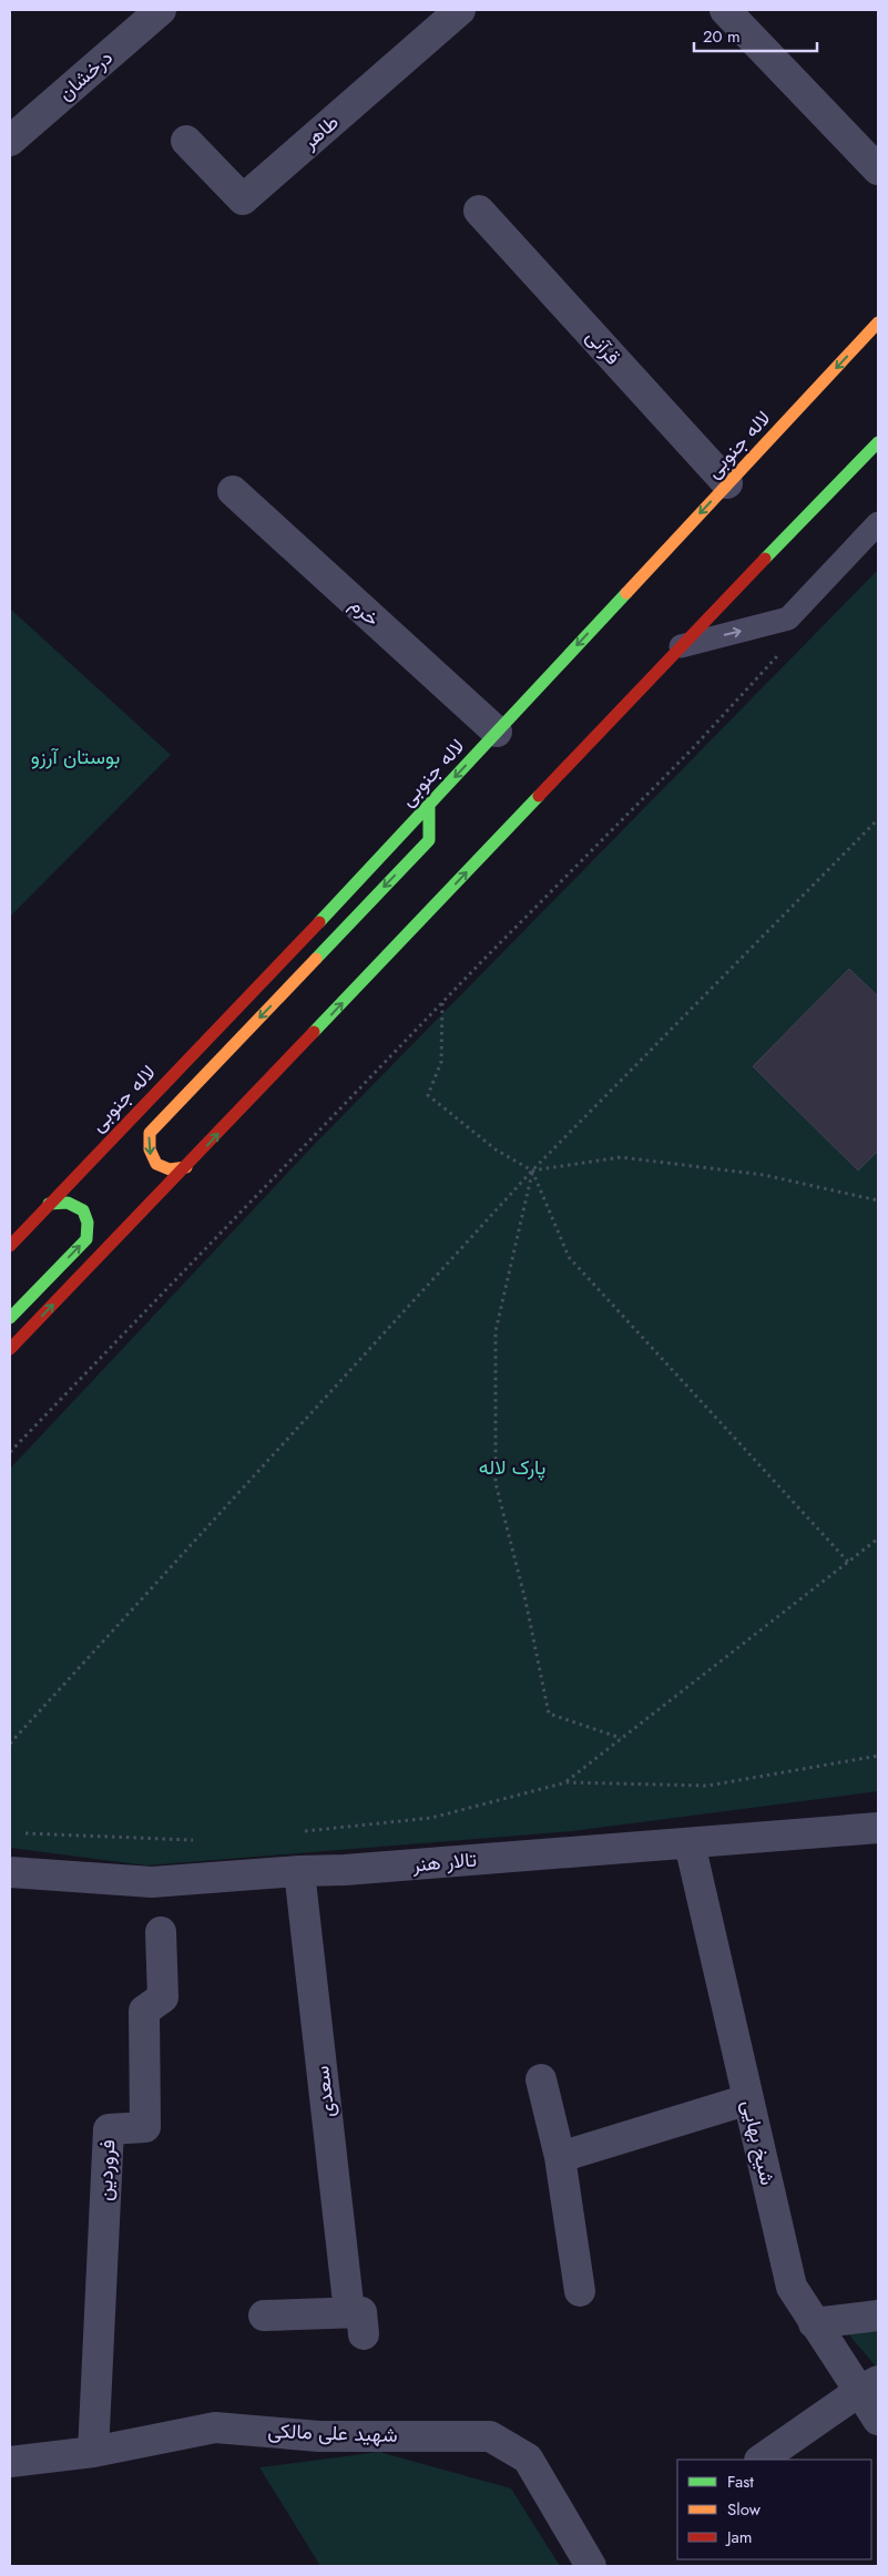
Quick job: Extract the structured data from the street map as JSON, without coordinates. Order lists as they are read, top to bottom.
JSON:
{
  "streets": {
    "main road": ["لاله جنوبی"],
    "street": [
      "درخشان",
      "طاهر",
      "قرآنی",
      "خرم",
      "تالار هنر",
      "سعدی",
      "شیخ بهایی",
      "فروردین",
      "شهید علی مالکی"
    ]
  },
  "crossings": [
    ["قرآنی", "لاله جنوبی"],
    ["لاله جنوبی", "خرم"],
    ["تالار هنر", "سعدی"],
    ["تالار هنر", "شیخ بهایی"],
    ["فروردین", "شهید علی مالکی"]
  ],
  "parks": ["بوستان آرزو", "پارک لاله"],
  "legend": ["Fast", "Slow", "Jam"],
  "scale_bar": "20 m"
}
